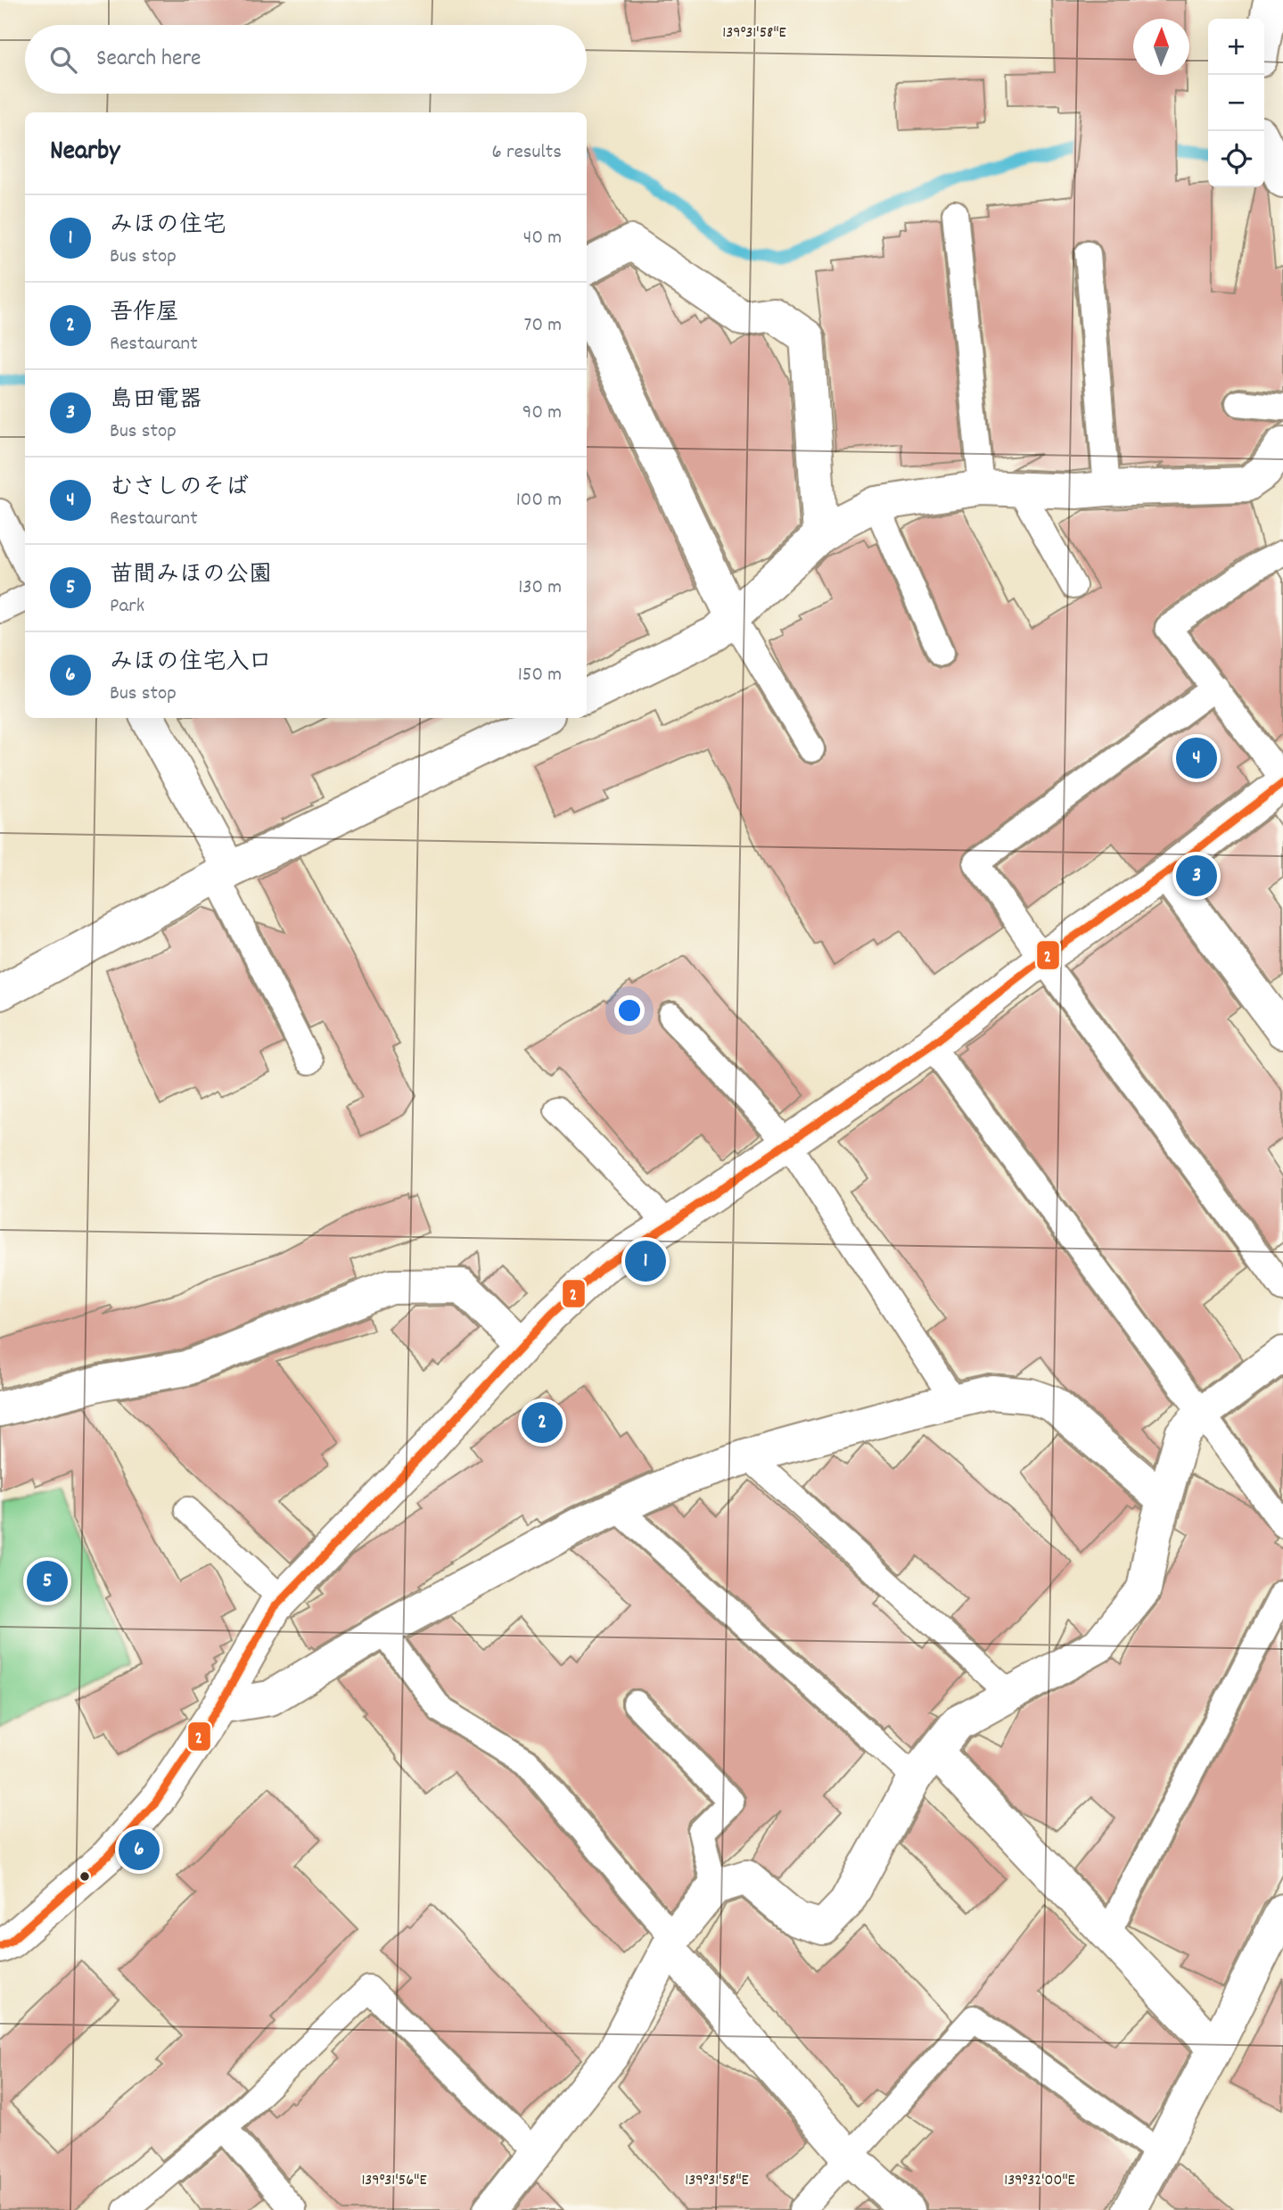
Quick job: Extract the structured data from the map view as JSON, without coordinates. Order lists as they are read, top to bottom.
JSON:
{
  "lines": ["transit line 2"],
  "north": "top",
  "page": {
    "map_buttons": ["+", "−"],
    "search": "Search here",
    "heading": ["Nearby", "6 results"],
    "list": [
      {
        "mark": "1",
        "name": "みほの住宅",
        "note": "Bus stop",
        "value": "40 m"
      },
      {
        "mark": "2",
        "name": "吾作屋",
        "note": "Restaurant",
        "value": "70 m"
      },
      {
        "mark": "3",
        "name": "島田電器",
        "note": "Bus stop",
        "value": "90 m"
      },
      {
        "mark": "4",
        "name": "むさしのそば",
        "note": "Restaurant",
        "value": "100 m"
      },
      {
        "mark": "5",
        "name": "苗間みほの公園",
        "note": "Park",
        "value": "130 m"
      },
      {
        "mark": "6",
        "name": "みほの住宅入口",
        "note": "Bus stop",
        "value": "150 m"
      }
    ],
    "pins": [
      "4",
      "3",
      "1",
      "2",
      "5",
      "6"
    ]
  },
  "coordinates": ["139°31'58\"E", "139°31'56\"E", "139°32'00\"E"]
}
